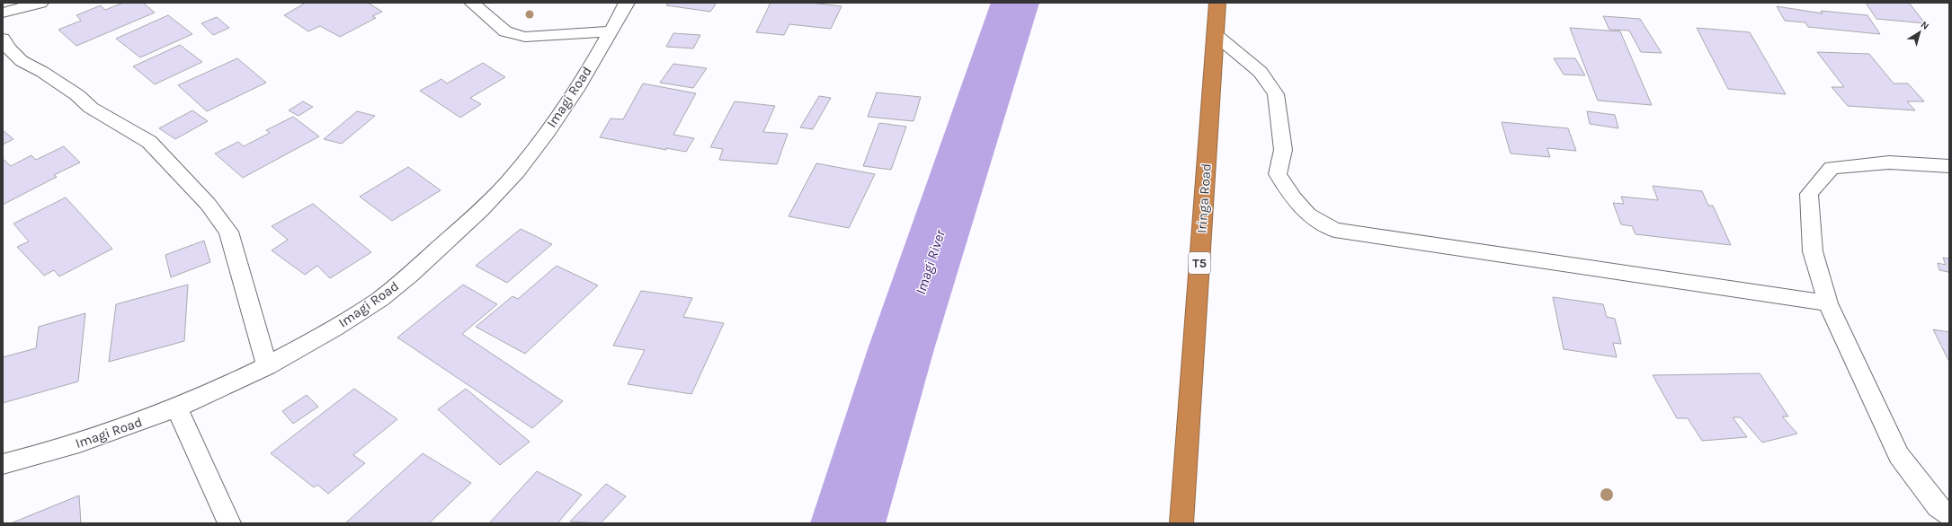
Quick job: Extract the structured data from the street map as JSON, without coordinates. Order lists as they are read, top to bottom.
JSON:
{
  "streets": {
    "highway": ["Iringa Road", "T5"],
    "street": ["Imagi Road"]
  },
  "water": ["Imagi River"],
  "north": "top right"
}
